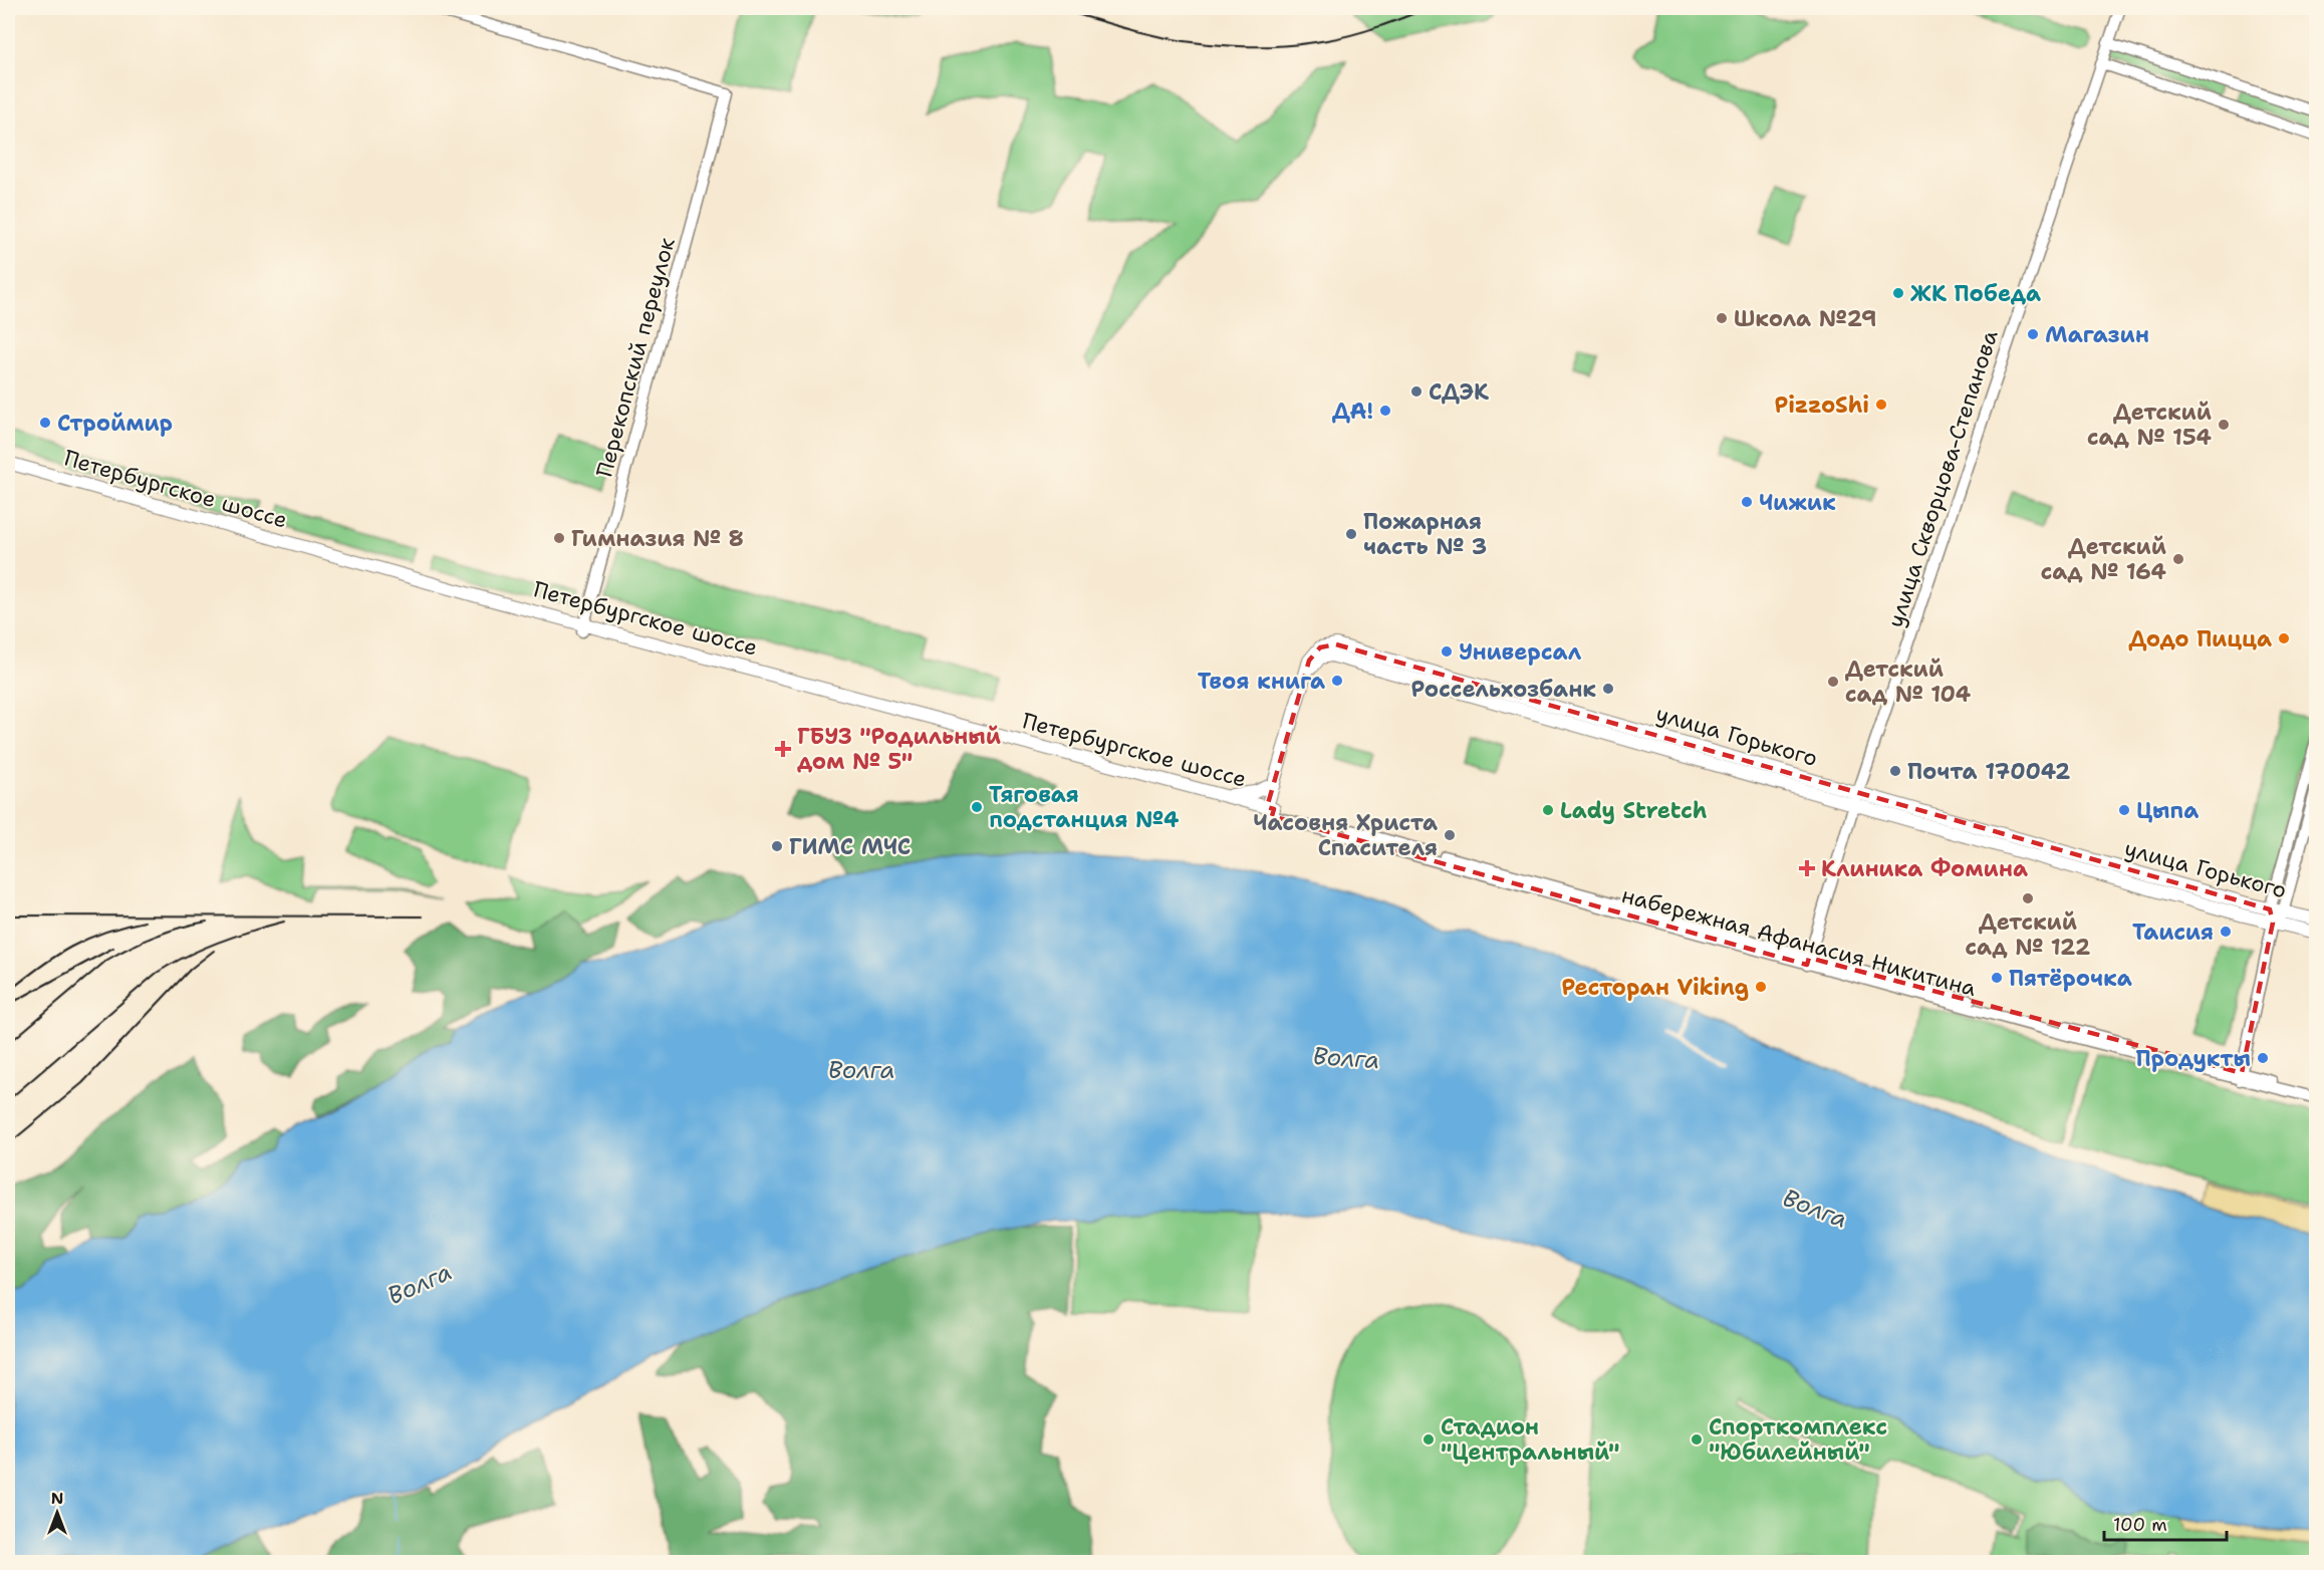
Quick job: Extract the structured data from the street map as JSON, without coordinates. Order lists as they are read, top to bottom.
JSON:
{
  "streets": {
    "main road": ["Петербургское шоссе", "улица Горького"],
    "street": ["Перекопский переулок", "улица Скворцова-Степанова", "набережная Афанасия Никитина"]
  },
  "crossings": [
    ["Перекопский переулок", "Петербургское шоссе"],
    ["улица Скворцова-Степанова", "улица Горького"],
    ["улица Скворцова-Степанова", "набережная Афанасия Никитина"],
    ["Петербургское шоссе", "улица Горького"],
    ["Петербургское шоссе", "набережная Афанасия Никитина"],
    ["улица Горького", "набережная Афанасия Никитина"]
  ],
  "water": ["Волга"],
  "places": {
    "other": [
      "ЖК Победа",
      "Школа №29",
      "Магазин",
      "СДЭК",
      "PizzoShi",
      "ДА!",
      "Строймир",
      "Детский сад № 154",
      "Чижик",
      "Пожарная часть № 3",
      "Гимназия № 8",
      "Детский сад № 164",
      "Додо Пицца",
      "Универсал",
      "Твоя книга",
      "Детский сад № 104",
      "Россельхозбанк",
      "Почта 170042",
      "Тяговая подстанция №4",
      "Lady Stretch",
      "Цыпа",
      "Часовня Христа Спасителя",
      "ГИМС МЧС",
      "Детский сад № 122",
      "Таисия",
      "Пятёрочка",
      "Ресторан Viking",
      "Продукты",
      "Стадион \"Центральный\"",
      "Спорткомплекс \"Юбилейный\""
    ],
    "health": ["ГБУЗ \"Родильный дом № 5\"", "Клиника Фомина"]
  },
  "scale_bar": "100 m",
  "north": "top"
}
